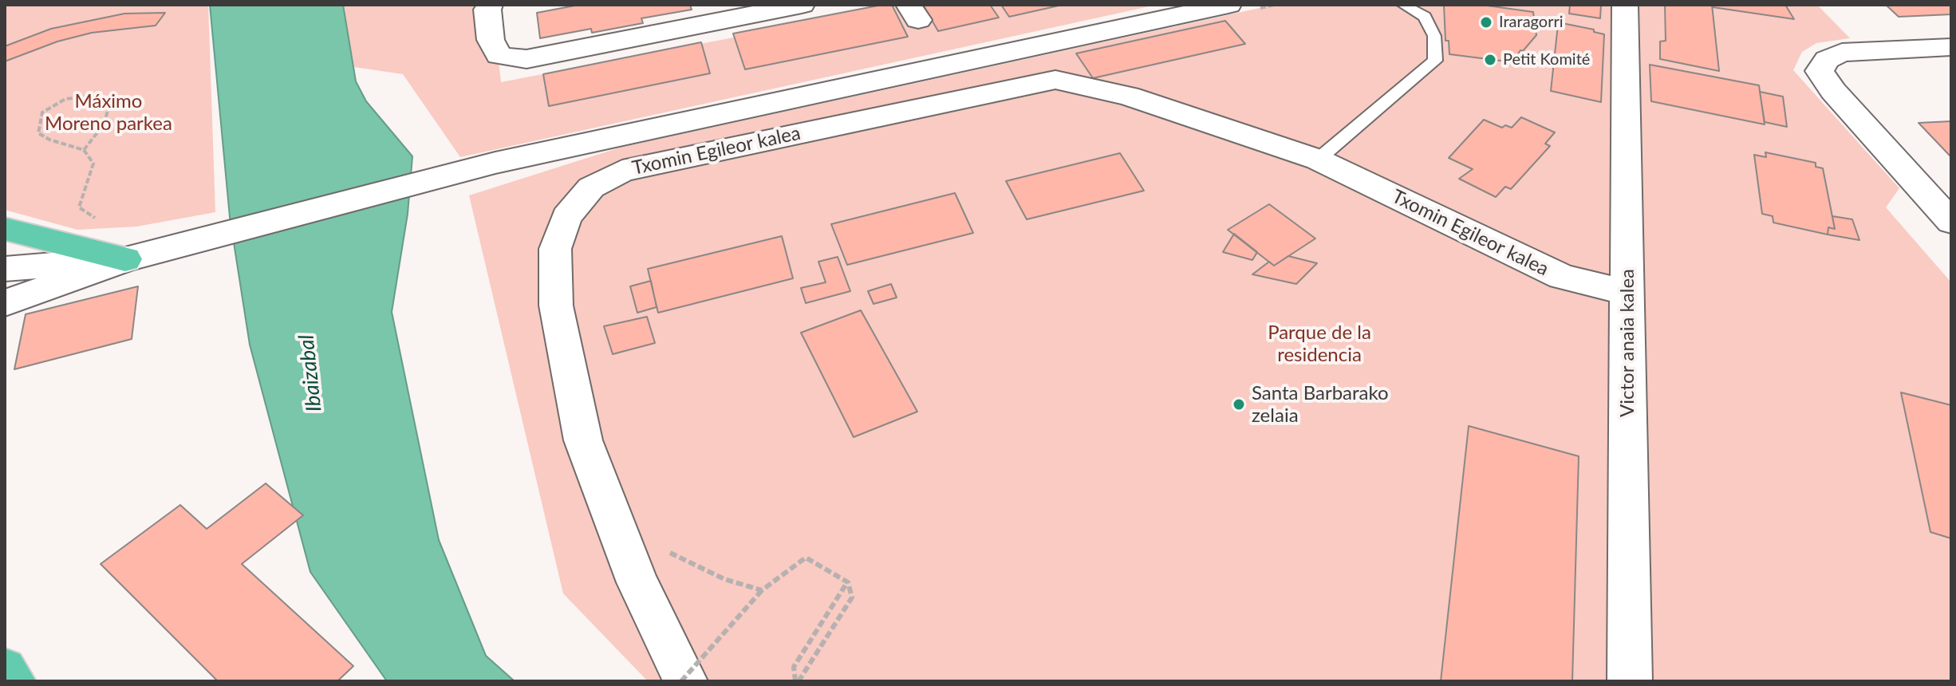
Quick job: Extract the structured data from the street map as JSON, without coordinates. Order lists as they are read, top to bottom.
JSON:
{
  "streets": {
    "street": ["Txomin Egileor kalea", "Victor anaia kalea"]
  },
  "crossings": [
    ["Txomin Egileor kalea", "Victor anaia kalea"]
  ],
  "water": ["Ibaizabal"],
  "parks": ["Máximo Moreno parkea", "Parque de la residencia"],
  "places": ["Iraragorri", "Petit Komité", "Santa Barbarako zelaia"]
}
